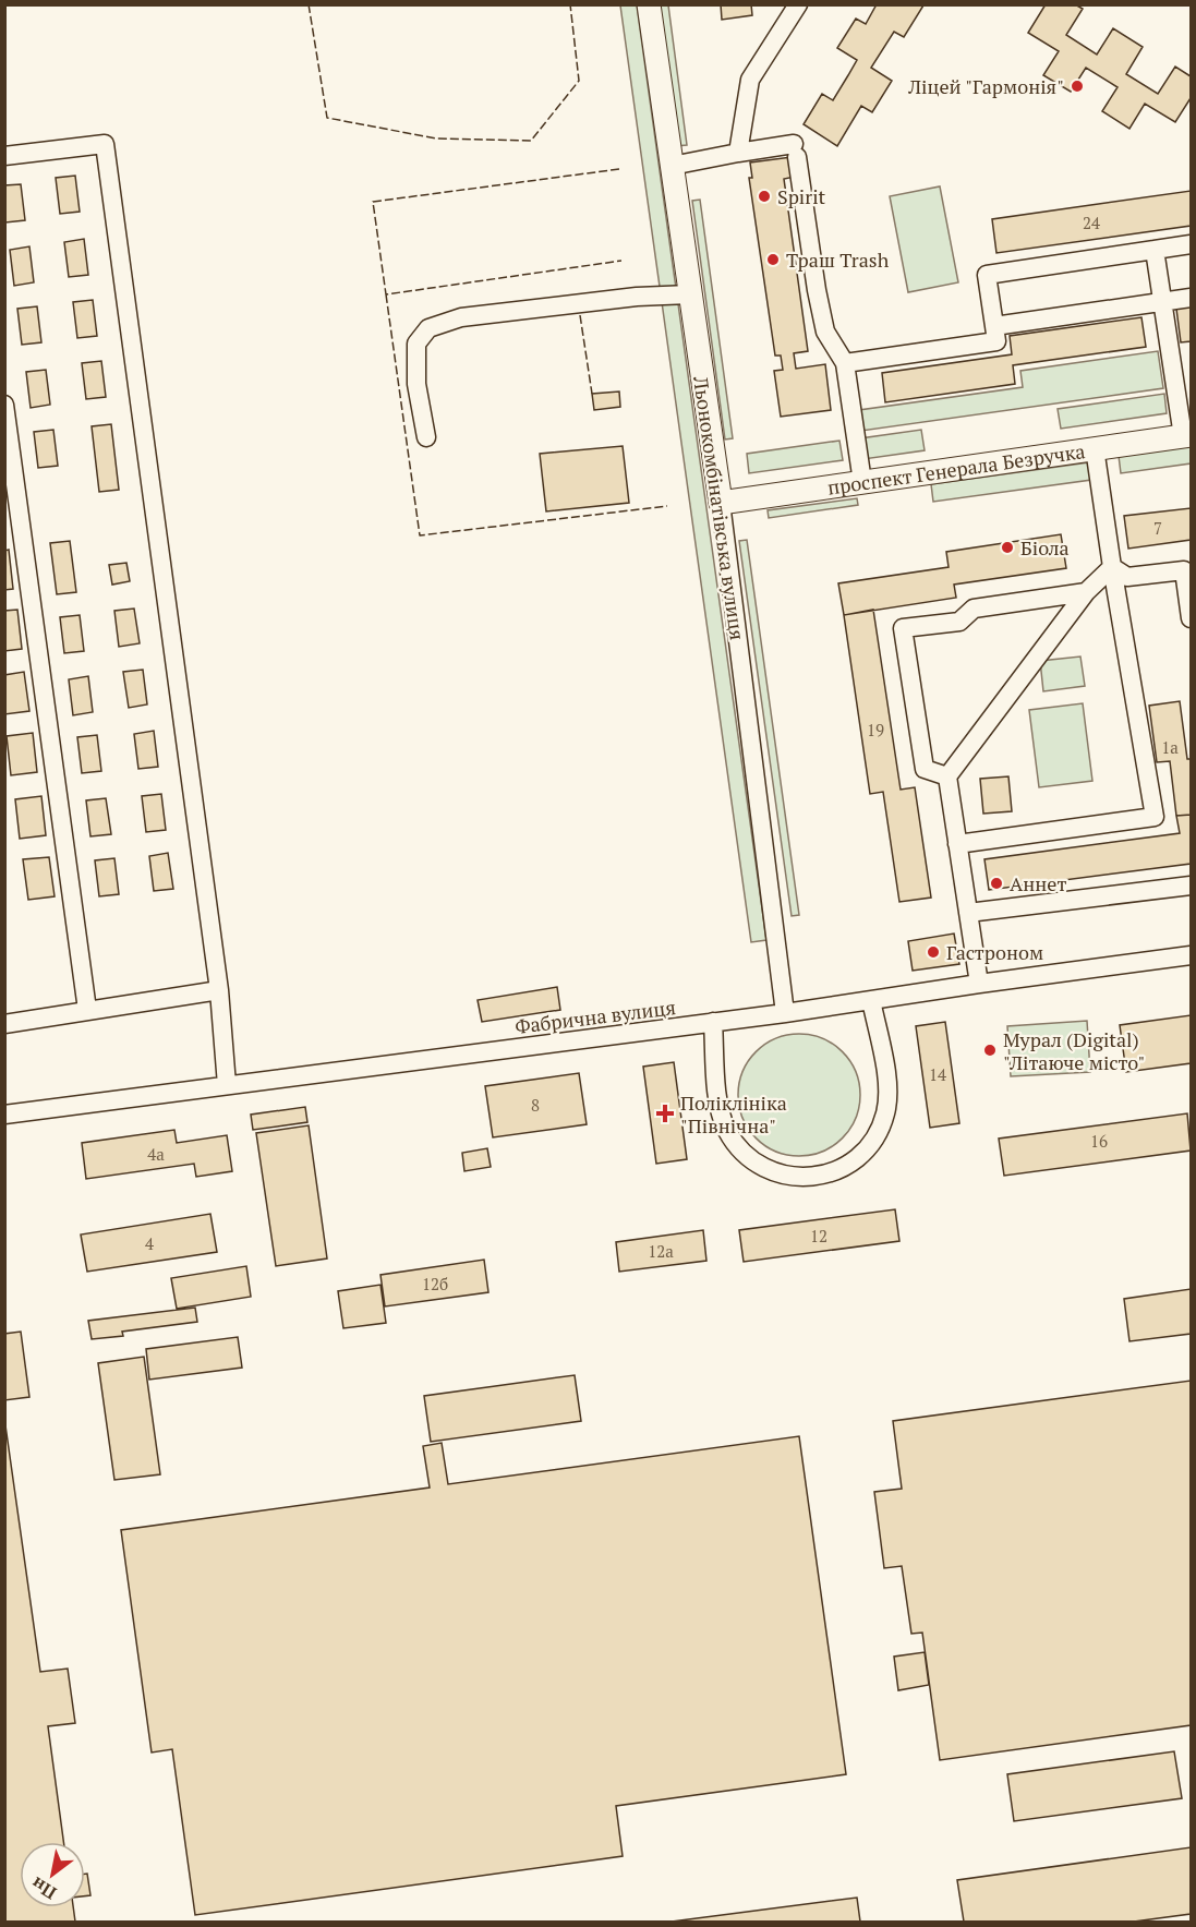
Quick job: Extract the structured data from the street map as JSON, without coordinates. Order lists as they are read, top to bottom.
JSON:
{
  "streets": {
    "main road": ["проспект Генерала Безручка", "Льонокомбінатівська вулиця"],
    "street": ["Фабрична вулиця"]
  },
  "crossings": [
    ["проспект Генерала Безручка", "Льонокомбінатівська вулиця"],
    ["Льонокомбінатівська вулиця", "Фабрична вулиця"]
  ],
  "places": {
    "other": [
      "Ліцей \"Гармонія\"",
      "Spirit",
      "Траш Trash",
      "Біола",
      "Аннет",
      "Гастроном",
      "Мурал (Digital) \"Літаюче місто\""
    ],
    "health": ["Поліклініка \"Північна\""]
  },
  "house_numbers": [
    "24",
    "7",
    "19",
    "1а",
    "14",
    "8",
    "16",
    "4а",
    "12",
    "4",
    "12а",
    "12б"
  ],
  "north": "bottom left"
}
